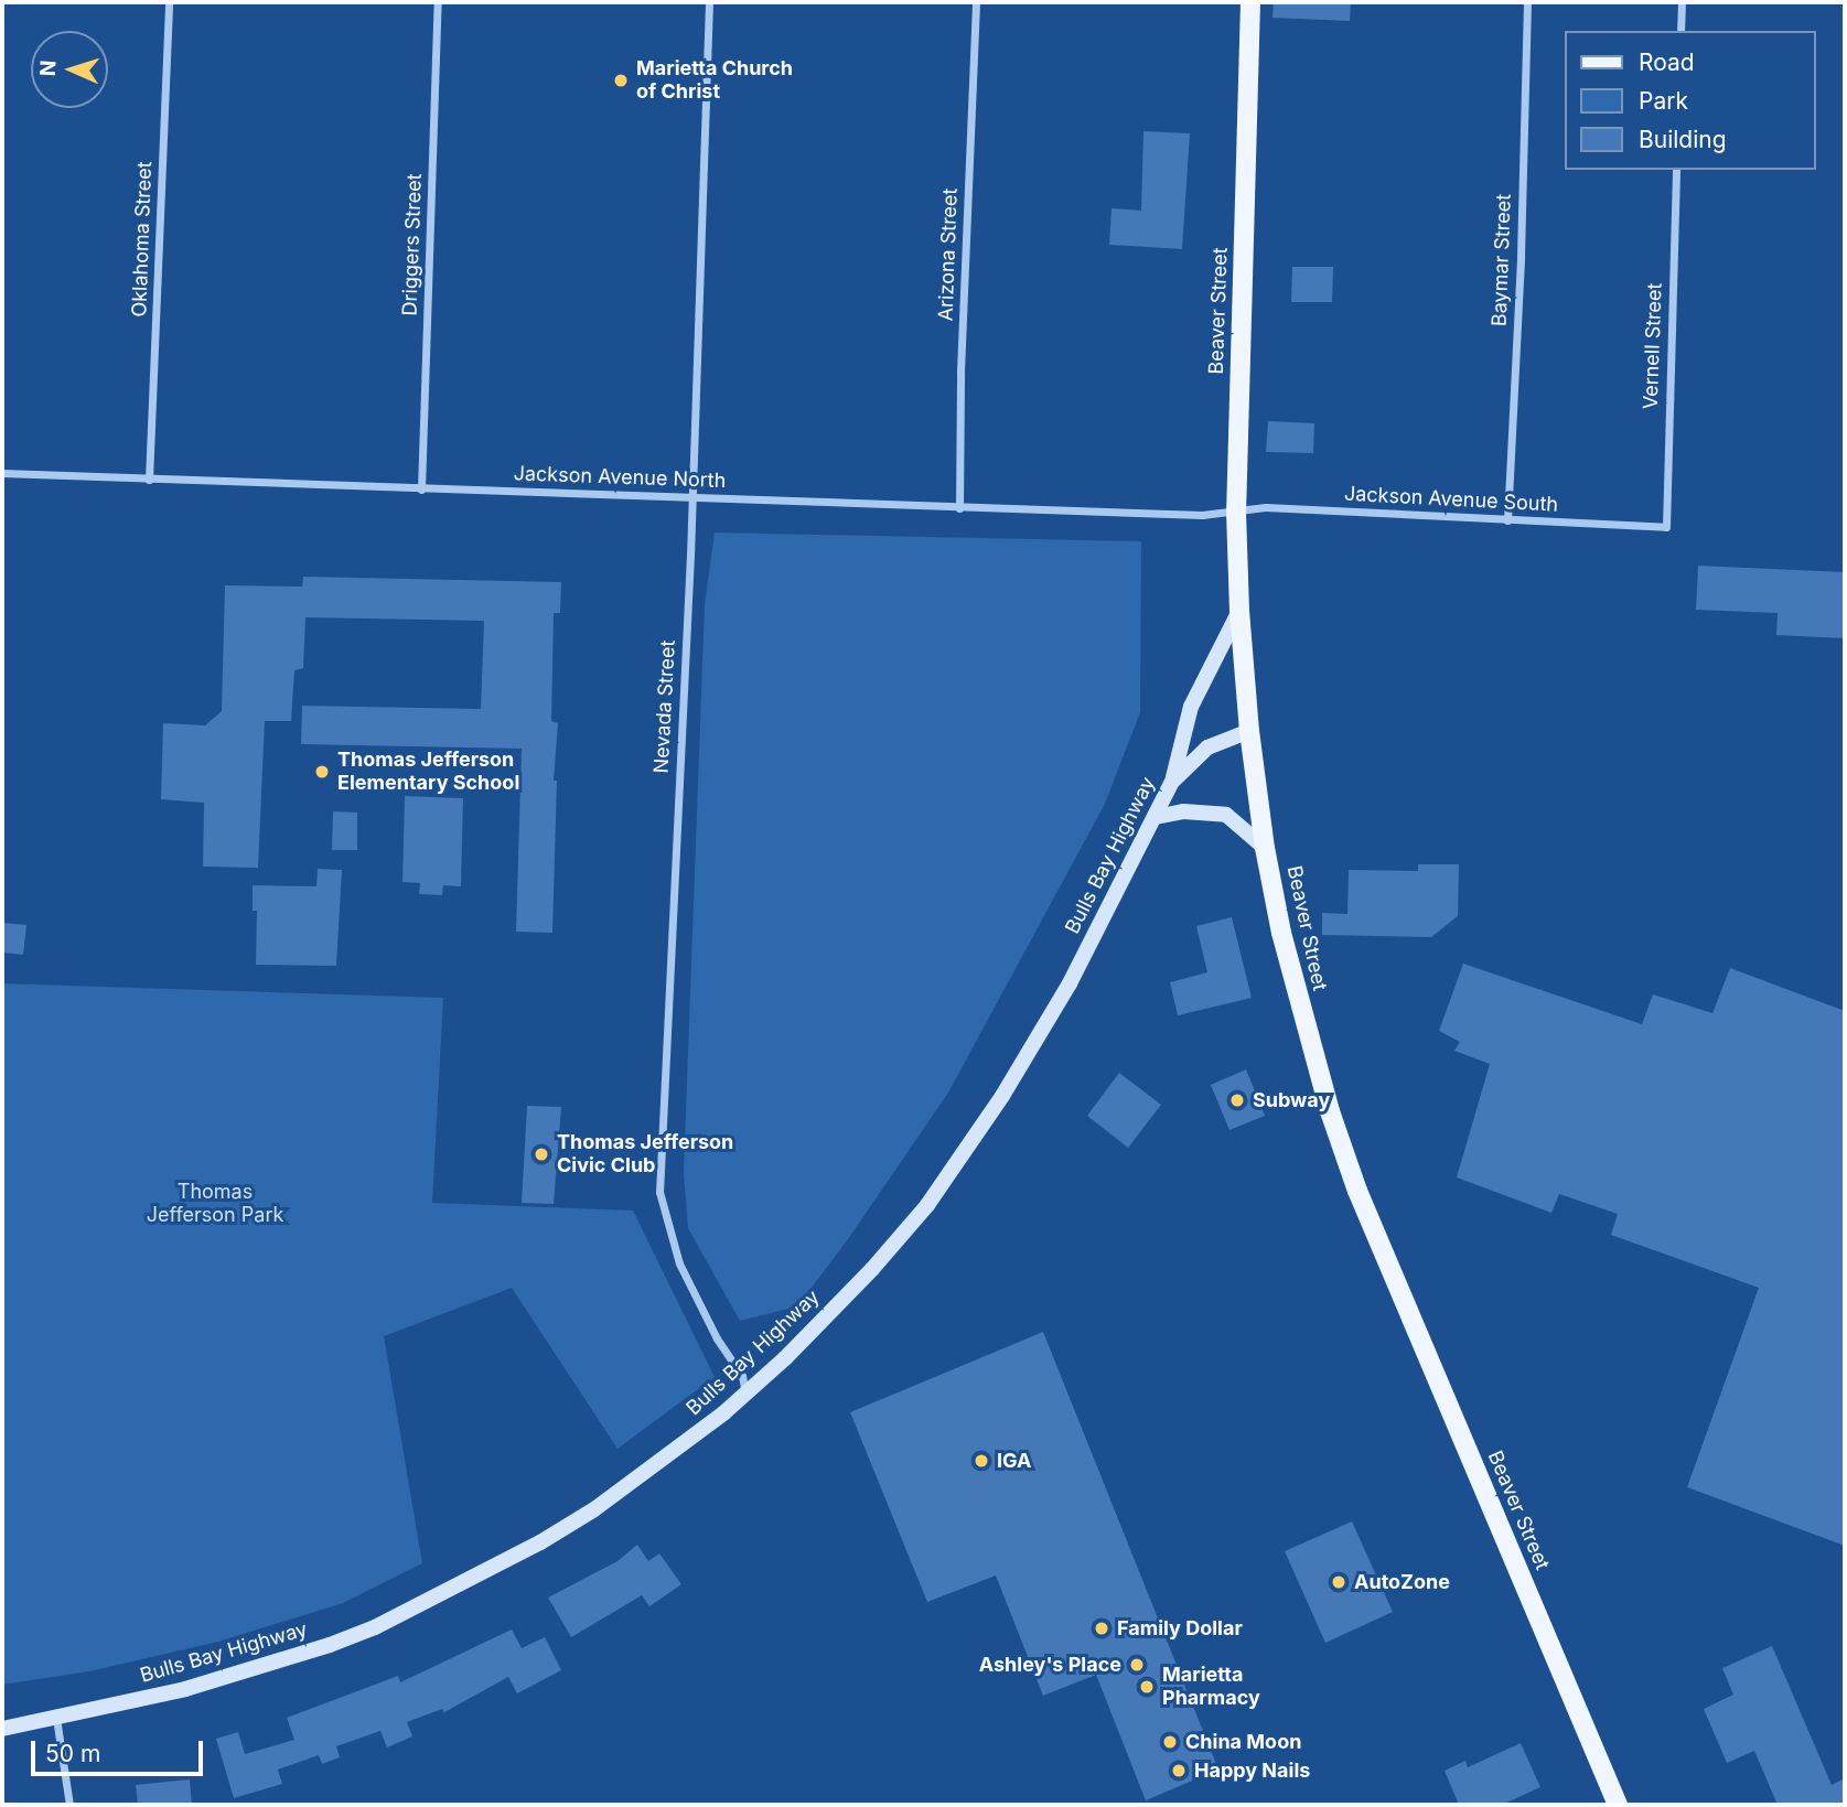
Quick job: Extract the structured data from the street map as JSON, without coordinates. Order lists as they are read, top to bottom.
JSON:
{
  "streets": {
    "main road": ["Beaver Street", "Bulls Bay Highway"],
    "street": [
      "Oklahoma Street",
      "Driggers Street",
      "Arizona Street",
      "Baymar Street",
      "Vernell Street",
      "Jackson Avenue North",
      "Jackson Avenue South",
      "Nevada Street"
    ]
  },
  "crossings": [
    ["Oklahoma Street", "Jackson Avenue North"],
    ["Driggers Street", "Jackson Avenue North"],
    ["Arizona Street", "Jackson Avenue North"],
    ["Baymar Street", "Jackson Avenue South"],
    ["Beaver Street", "Jackson Avenue North"],
    ["Beaver Street", "Jackson Avenue South"],
    ["Beaver Street", "Bulls Bay Highway"],
    ["Vernell Street", "Jackson Avenue South"],
    ["Jackson Avenue North", "Jackson Avenue South"],
    ["Jackson Avenue North", "Nevada Street"],
    ["Nevada Street", "Bulls Bay Highway"]
  ],
  "parks": ["Thomas Jefferson Park"],
  "places": [
    "Marietta Church of Christ",
    "Thomas Jefferson Elementary School",
    "Subway",
    "Thomas Jefferson Civic Club",
    "IGA",
    "AutoZone",
    "Family Dollar",
    "Ashley's Place",
    "Marietta Pharmacy",
    "China Moon",
    "Happy Nails"
  ],
  "legend": ["Road", "Park", "Building"],
  "scale_bar": "50 m",
  "north": "left"
}
